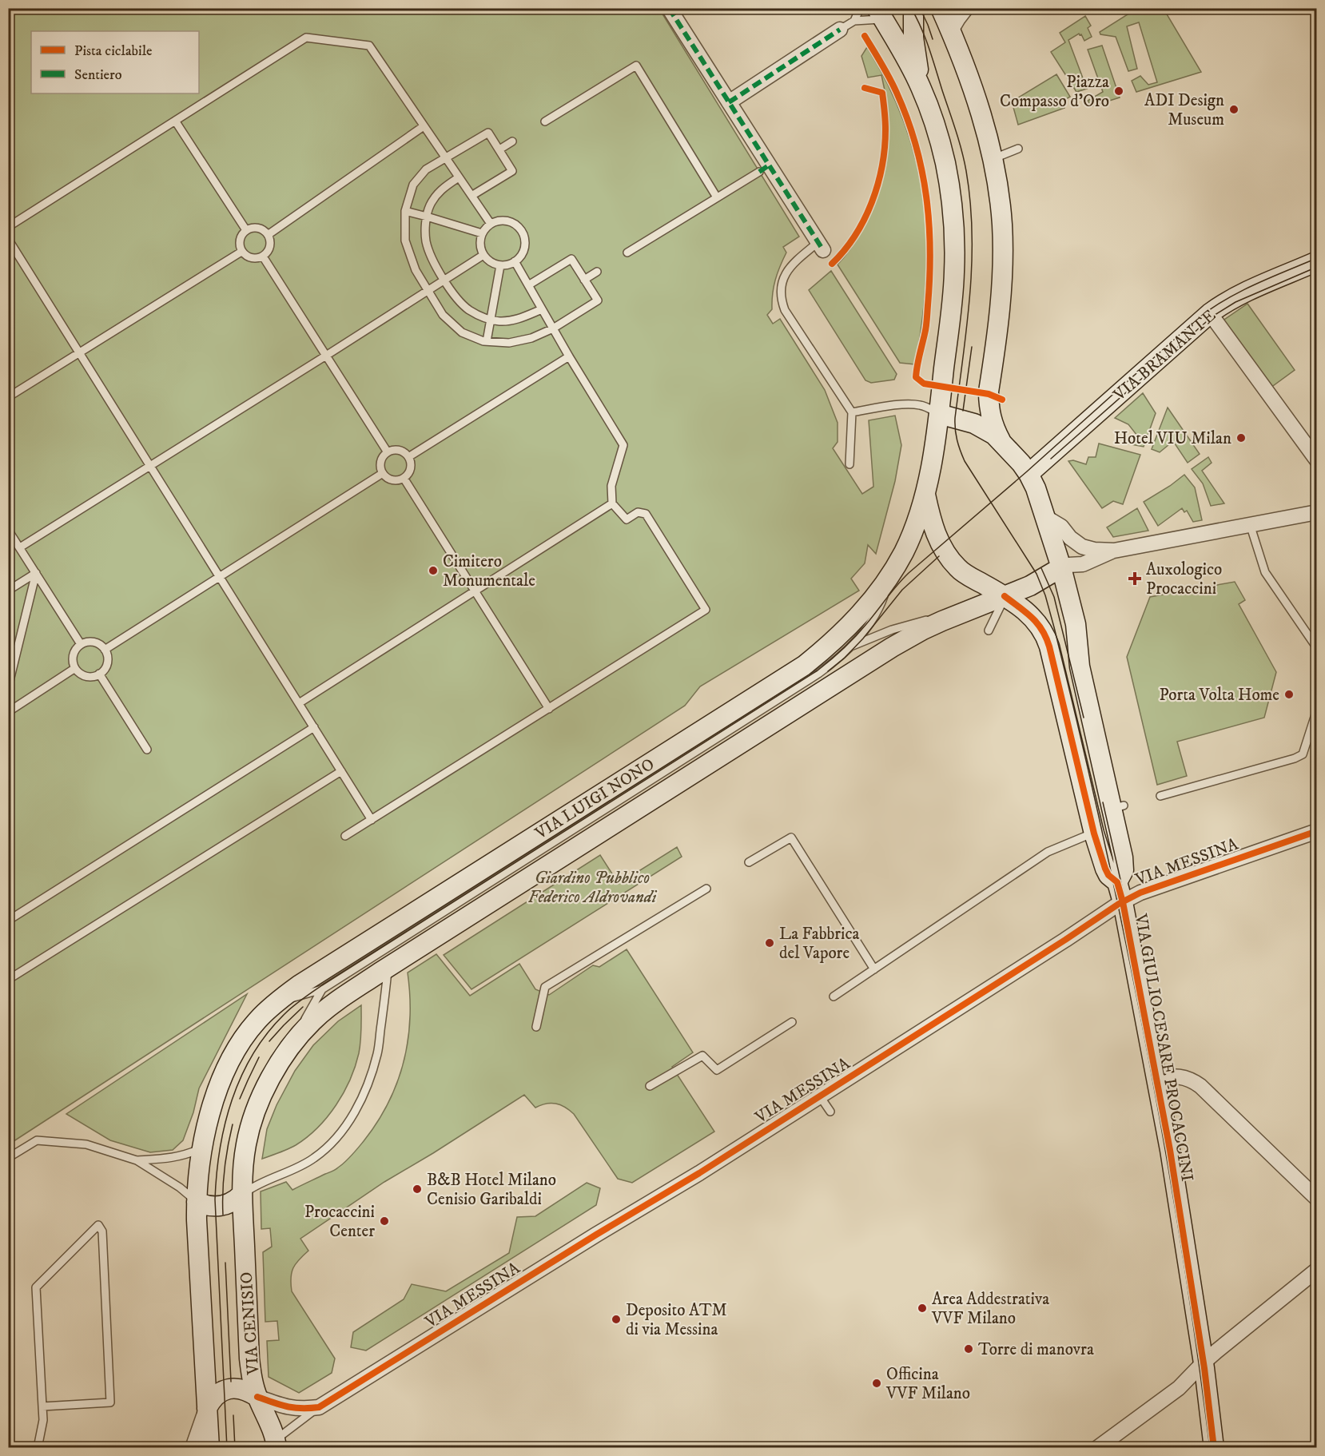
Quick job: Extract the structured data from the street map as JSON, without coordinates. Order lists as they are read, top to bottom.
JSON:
{
  "streets": {
    "main road": [
      "VIA BRAMANTE",
      "VIA LUIGI NONO",
      "VIA GIULIO CESARE PROCACCINI",
      "VIA CENISIO"
    ],
    "street": ["VIA MESSINA"]
  },
  "crossings": [
    ["VIA BRAMANTE", "VIA GIULIO CESARE PROCACCINI"],
    ["VIA LUIGI NONO", "VIA GIULIO CESARE PROCACCINI"],
    ["VIA LUIGI NONO", "VIA CENISIO"],
    ["VIA MESSINA", "VIA GIULIO CESARE PROCACCINI"],
    ["VIA MESSINA", "VIA CENISIO"]
  ],
  "parks": ["Giardino Pubblico Federico Aldrovandi"],
  "places": {
    "other": [
      "Piazza Compasso d’Oro",
      "ADI Design Museum",
      "Hotel VIU Milan",
      "Cimitero Monumentale",
      "Porta Volta Home",
      "La Fabbrica del Vapore",
      "B&B Hotel Milano Cenisio Garibaldi",
      "Procaccini Center",
      "Area Addestrativa VVF Milano",
      "Deposito ATM di via Messina",
      "Torre di manovra",
      "Officina VVF Milano"
    ],
    "health": ["Auxologico Procaccini"]
  },
  "legend": ["Pista ciclabile", "Sentiero"]
}
